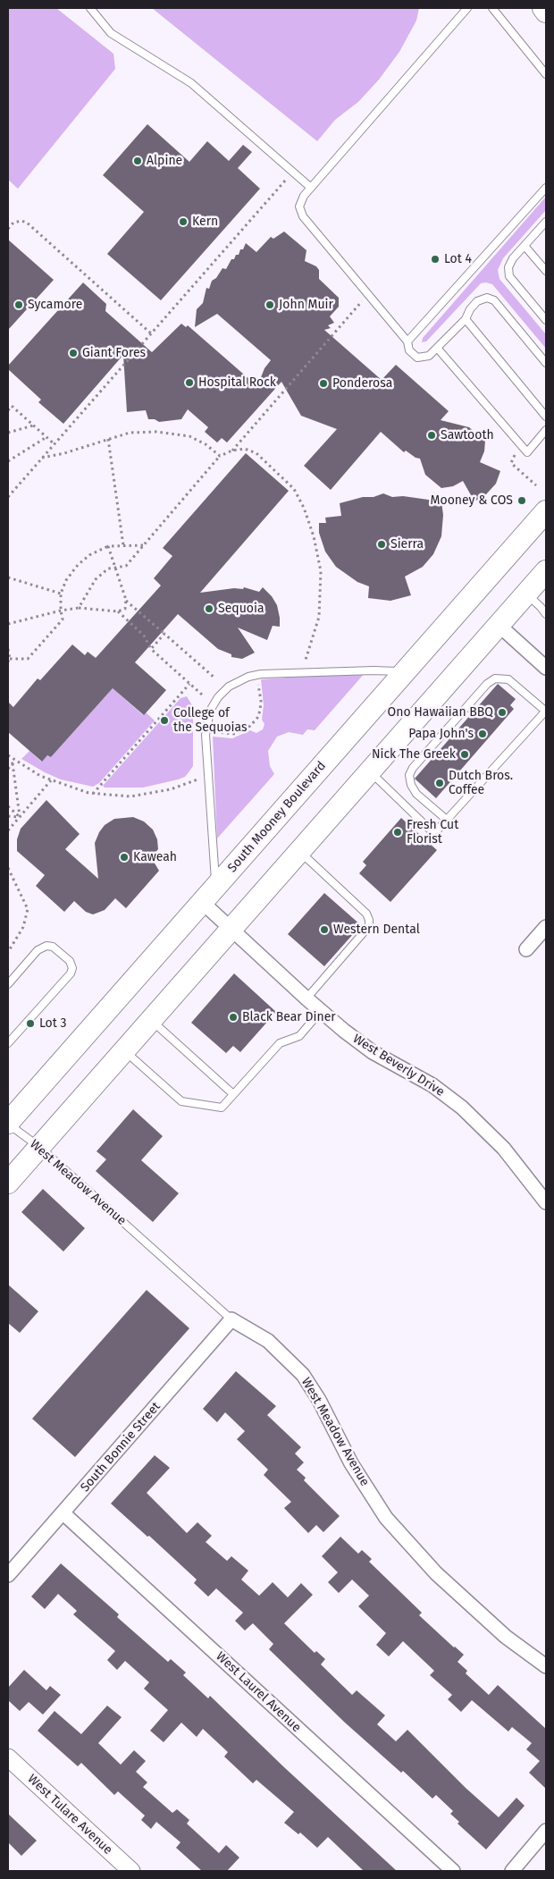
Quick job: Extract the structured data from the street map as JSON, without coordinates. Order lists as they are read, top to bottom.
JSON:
{
  "streets": {
    "main road": ["South Mooney Boulevard"],
    "street": [
      "West Beverly Drive",
      "West Meadow Avenue",
      "South Bonnie Street",
      "West Laurel Avenue",
      "West Tulare Avenue"
    ]
  },
  "crossings": [
    ["South Mooney Boulevard", "West Beverly Drive"],
    ["South Mooney Boulevard", "West Meadow Avenue"],
    ["West Meadow Avenue", "South Bonnie Street"],
    ["South Bonnie Street", "West Laurel Avenue"]
  ],
  "places": [
    "Alpine",
    "Kern",
    "Lot 4",
    "Sycamore",
    "John Muir",
    "Giant Fores",
    "Hospital Rock",
    "Ponderosa",
    "Sawtooth",
    "Mooney & COS",
    "Sierra",
    "Sequoia",
    "Ono Hawaiian BBQ",
    "College of the Sequoias",
    "Papa John's",
    "Nick The Greek",
    "Dutch Bros. Coffee",
    "Fresh Cut Florist",
    "Kaweah",
    "Western Dental",
    "Black Bear Diner",
    "Lot 3"
  ]
}
